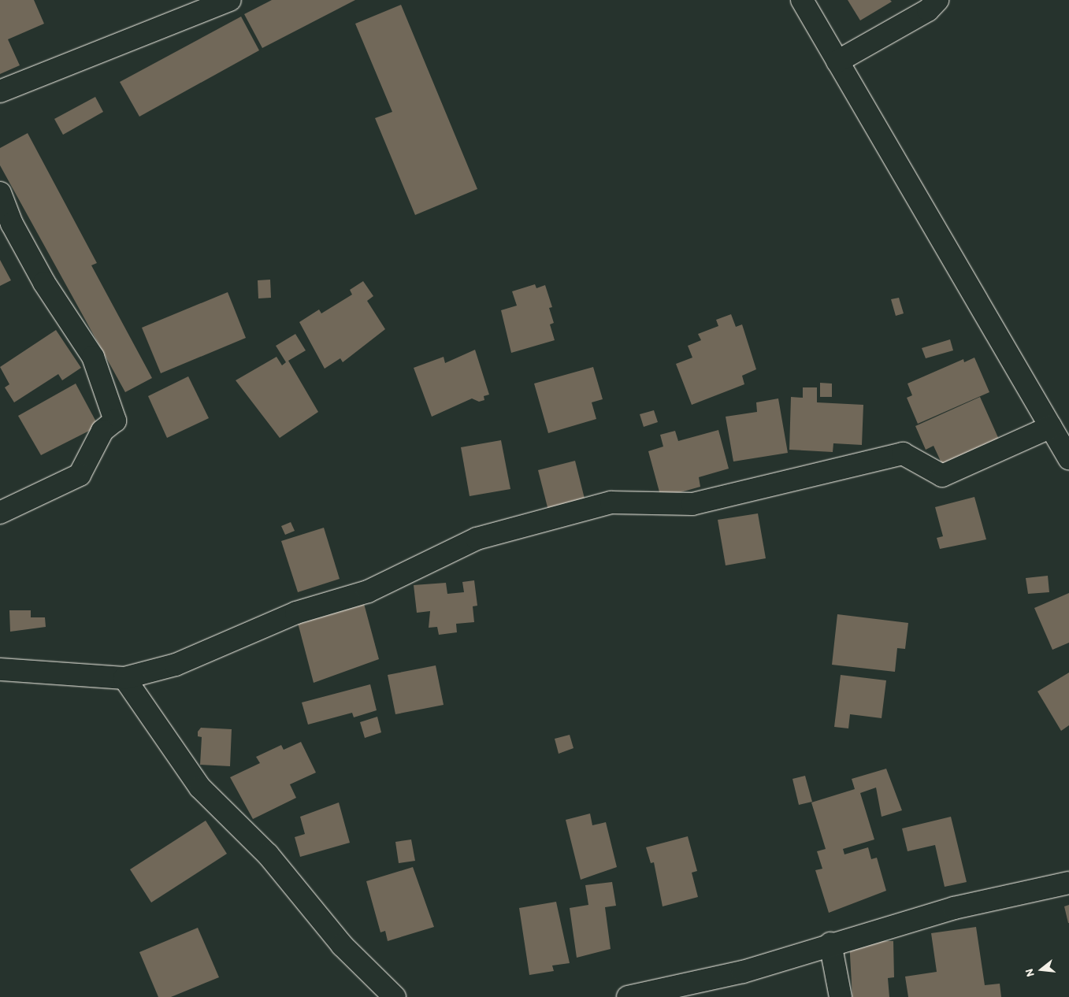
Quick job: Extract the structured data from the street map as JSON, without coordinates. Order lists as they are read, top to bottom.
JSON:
{
  "north": "left"
}
